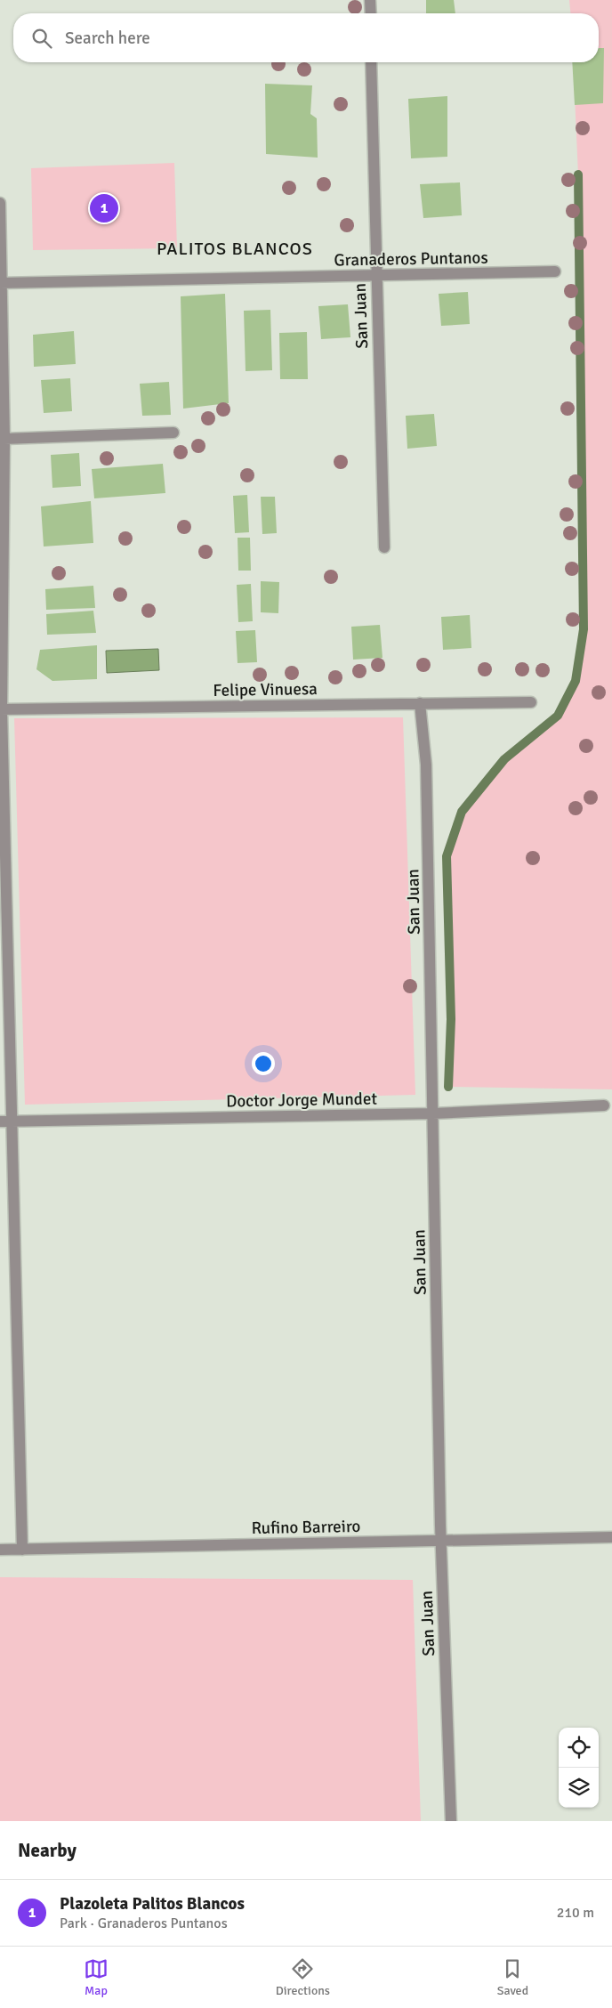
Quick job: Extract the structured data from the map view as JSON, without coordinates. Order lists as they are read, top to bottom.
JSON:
{
  "streets": {
    "street": [
      "Granaderos Puntanos",
      "San Juan",
      "Felipe Vinuesa",
      "Doctor Jorge Mundet",
      "Rufino Barreiro"
    ]
  },
  "crossings": [
    ["Granaderos Puntanos", "San Juan"],
    ["San Juan", "Felipe Vinuesa"],
    ["San Juan", "Doctor Jorge Mundet"],
    ["San Juan", "Rufino Barreiro"]
  ],
  "districts": ["PALITOS BLANCOS"],
  "page": {
    "search": "Search here",
    "pins": "1",
    "heading": "Nearby",
    "list": [
      {
        "mark": "1",
        "name": "Plazoleta Palitos Blancos",
        "note": "Park · Granaderos Puntanos",
        "value": "210 m"
      }
    ],
    "nav": ["Map", "Directions", "Saved"]
  }
}
